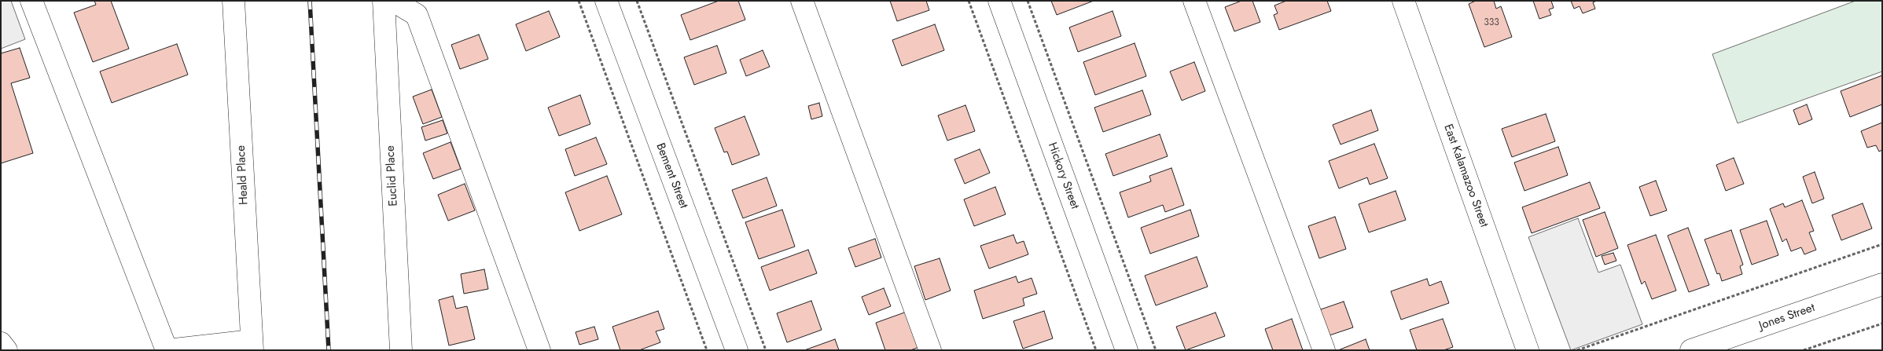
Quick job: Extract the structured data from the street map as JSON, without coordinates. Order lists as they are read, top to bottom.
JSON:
{
  "streets": {
    "street": [
      "Heald Place",
      "Euclid Place",
      "Bement Street",
      "Hickory Street",
      "East Kalamazoo Street",
      "Jones Street"
    ]
  },
  "house_numbers": ["333"]
}
